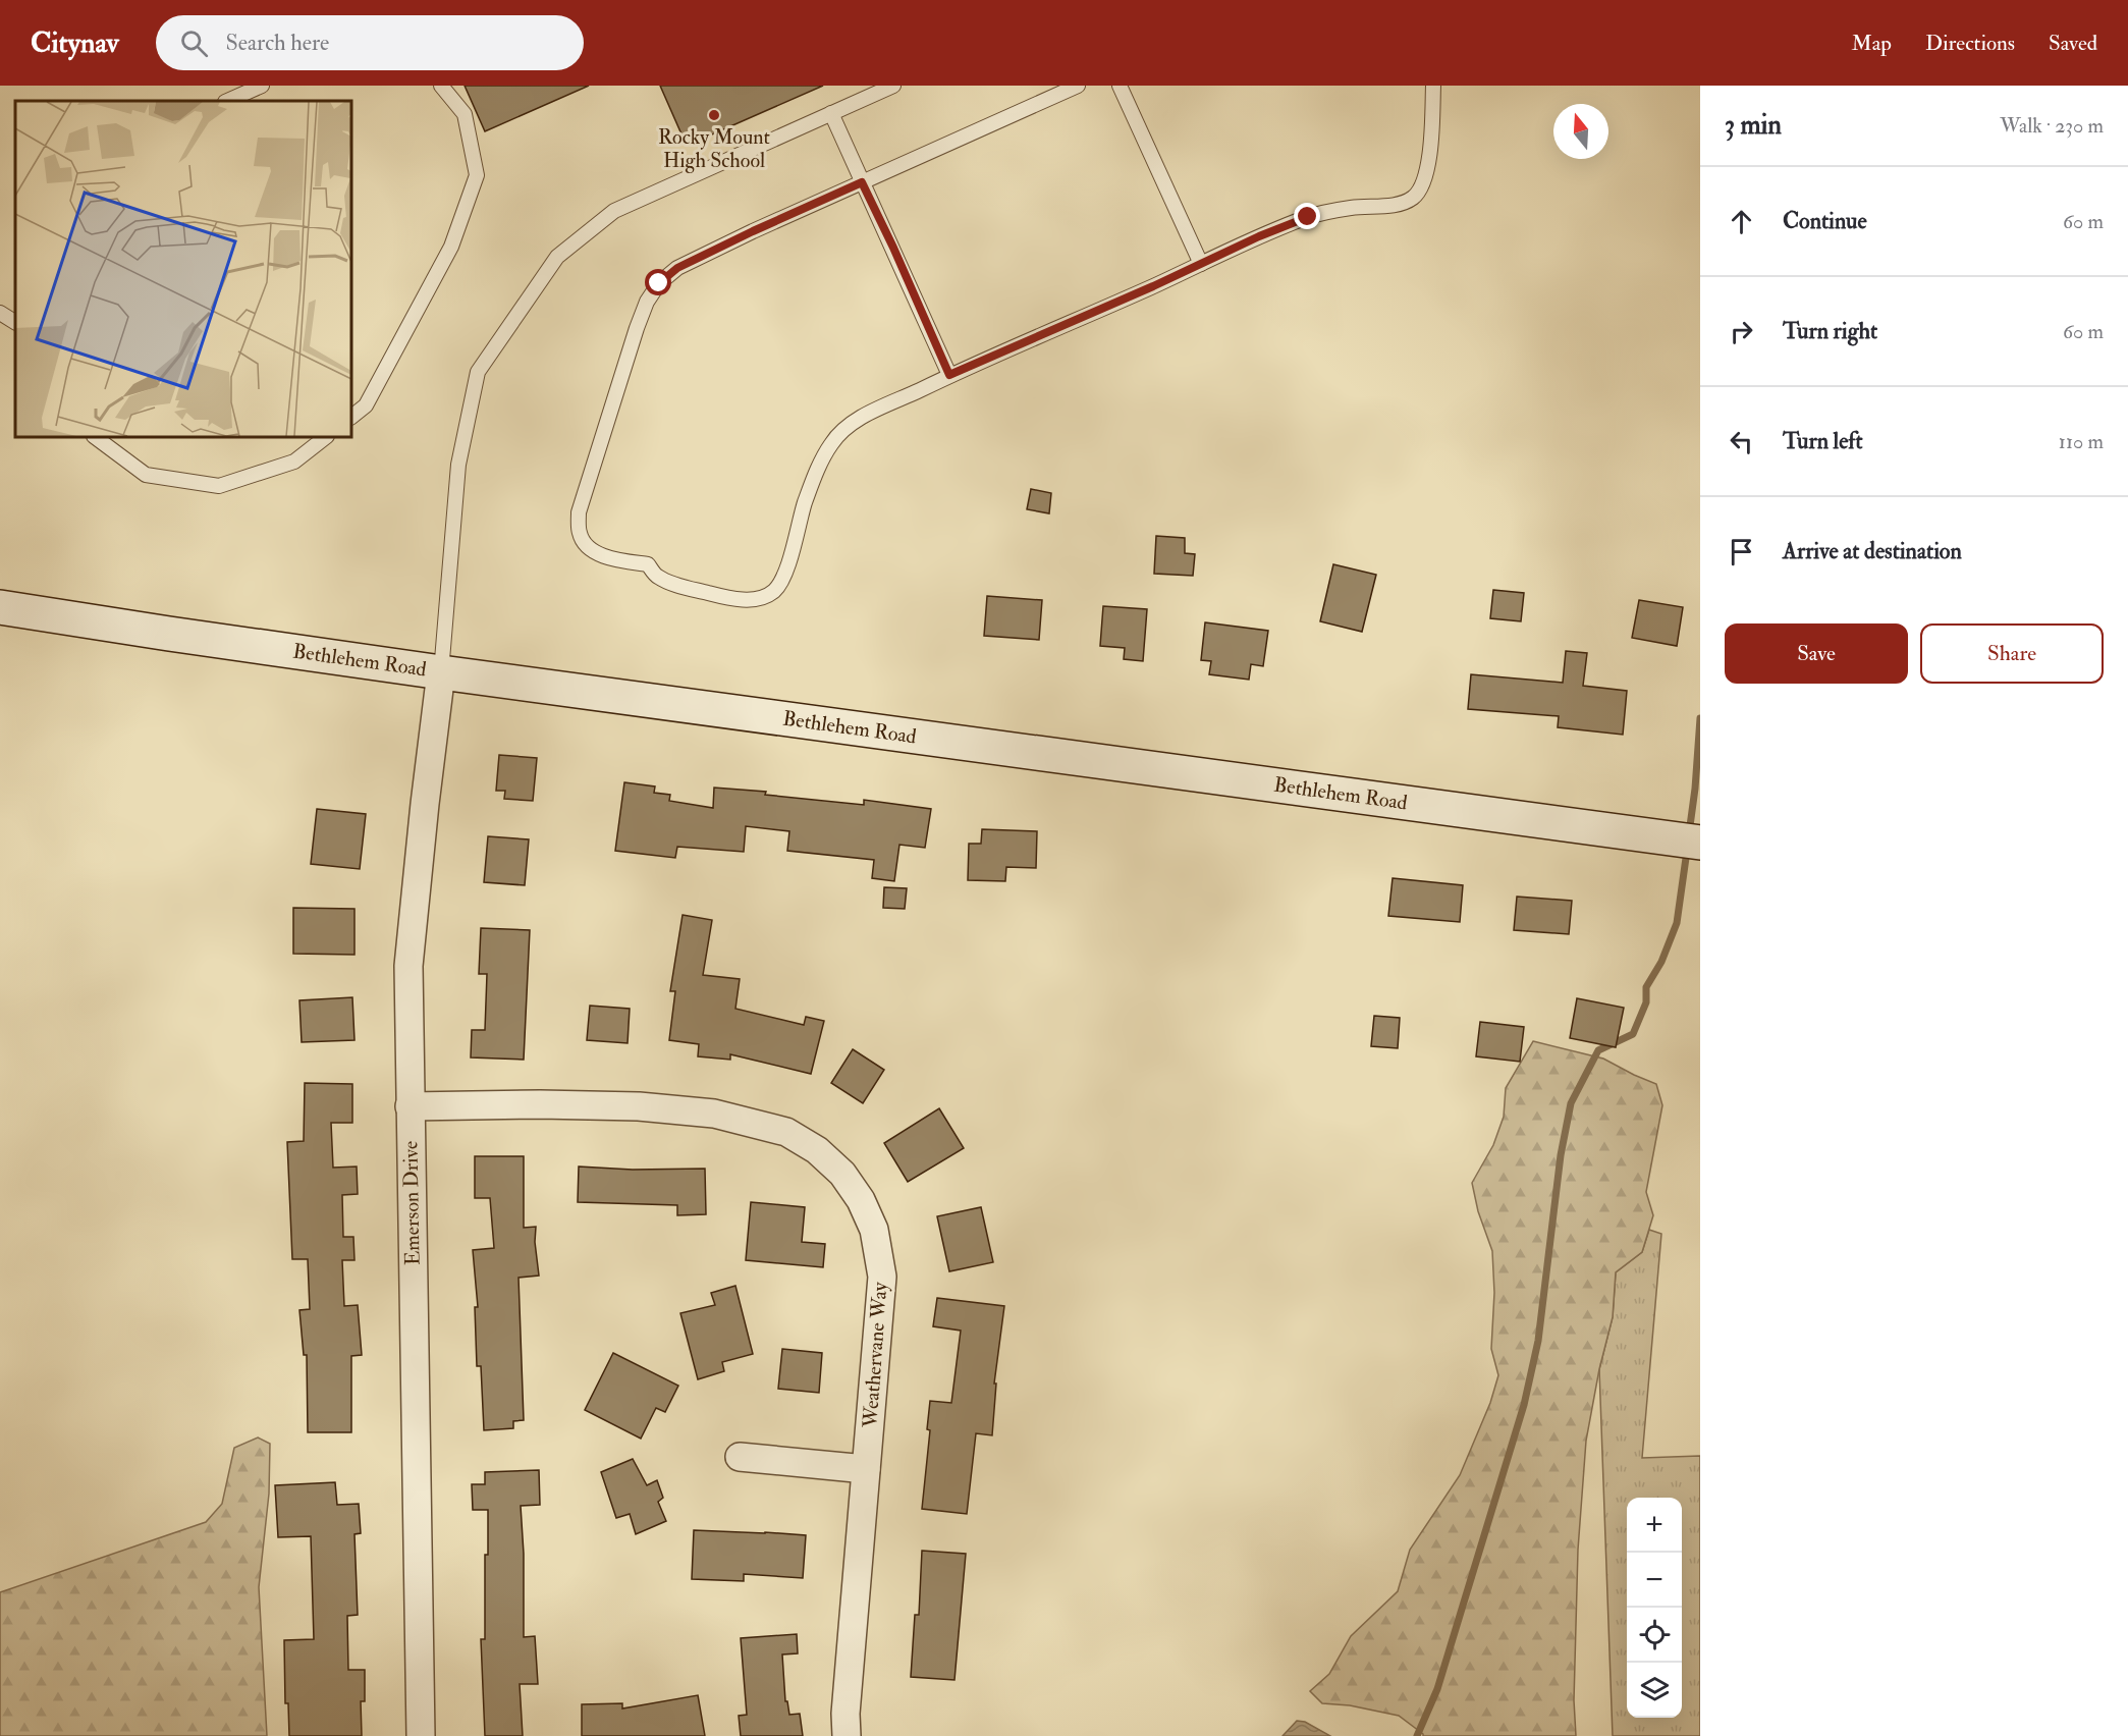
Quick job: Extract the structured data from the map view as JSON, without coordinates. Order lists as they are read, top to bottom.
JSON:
{
  "streets": {
    "main road": ["Bethlehem Road"],
    "street": ["Emerson Drive", "Weathervane Way"]
  },
  "crossings": [
    ["Bethlehem Road", "Emerson Drive"],
    ["Emerson Drive", "Weathervane Way"]
  ],
  "places": ["Rocky Mount High School"],
  "north": "top",
  "page": {
    "header": "Citynav",
    "search": "Search here",
    "nav": ["Map", "Directions", "Saved"],
    "heading": ["3 min", "Walk · 230 m"],
    "list": [
      ["Continue", "60 m"],
      ["Turn right", "60 m"],
      ["Turn left", "110 m"],
      "Arrive at destination"
    ],
    "buttons": ["Save", "Share"],
    "map_buttons": ["+", "−"]
  }
}
